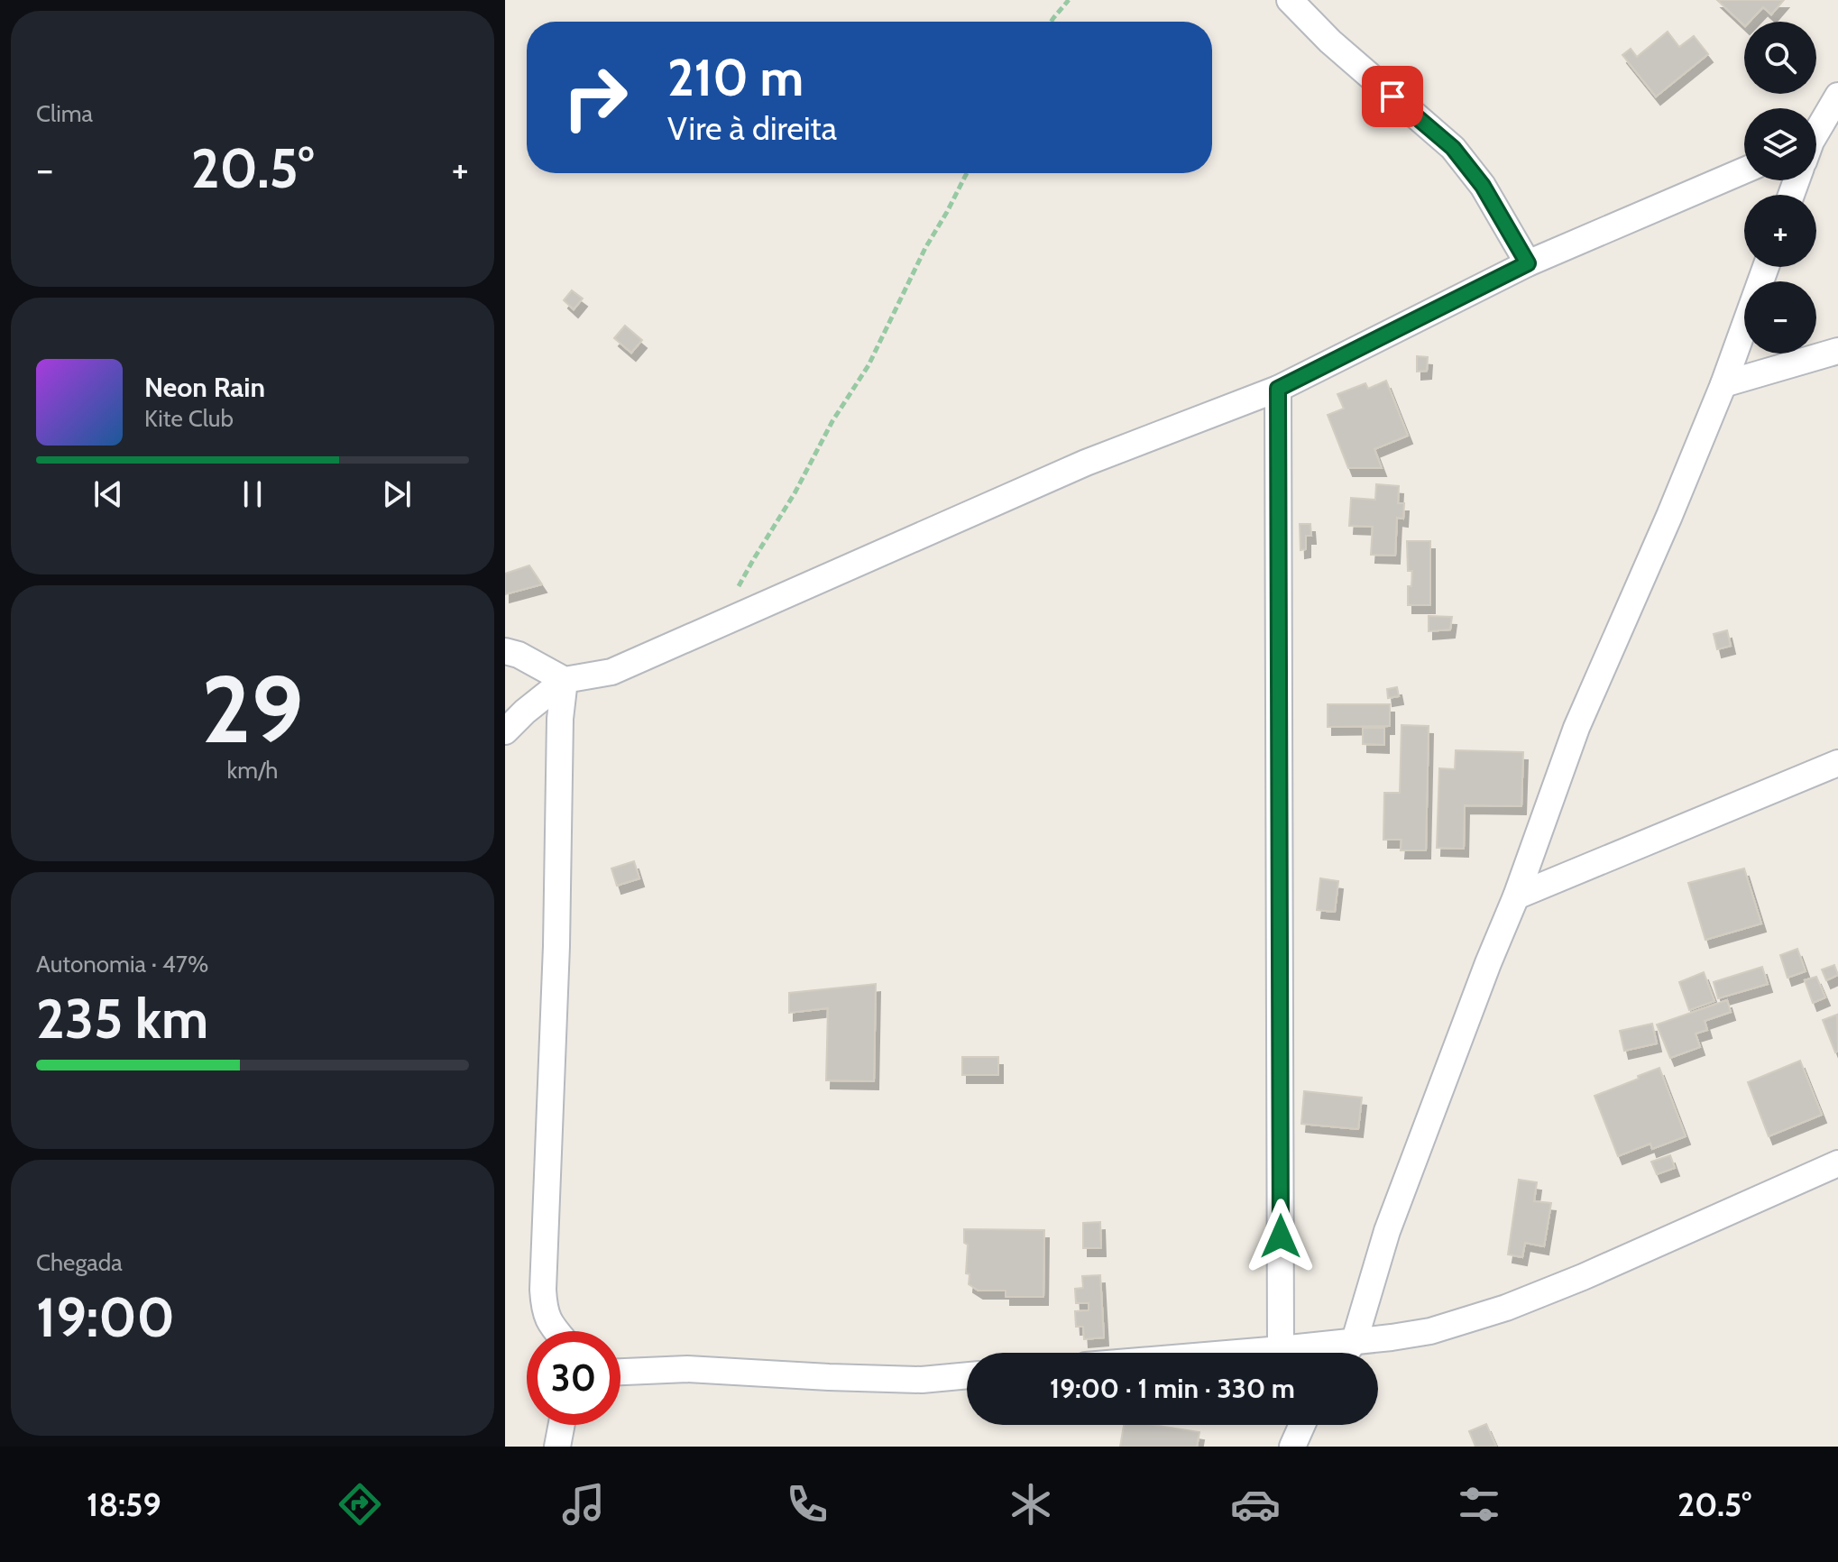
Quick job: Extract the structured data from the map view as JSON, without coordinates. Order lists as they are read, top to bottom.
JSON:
{
  "page": {
    "tile": [
      "Clima",
      ["29", "km/h"],
      ["Autonomia · 47%", "235 km"],
      ["Chegada", "19:00"]
    ],
    "map_buttons": ["+", "−"],
    "turn": ["210 m", "Vire à direita"],
    "heat": ["−", "20.5°", "+"],
    "song": ["Neon Rain", "Kite Club"],
    "limit": "30",
    "trip": "19:00 · 1 min · 330 m",
    "tabs": ["18:59", "20.5°"]
  }
}
